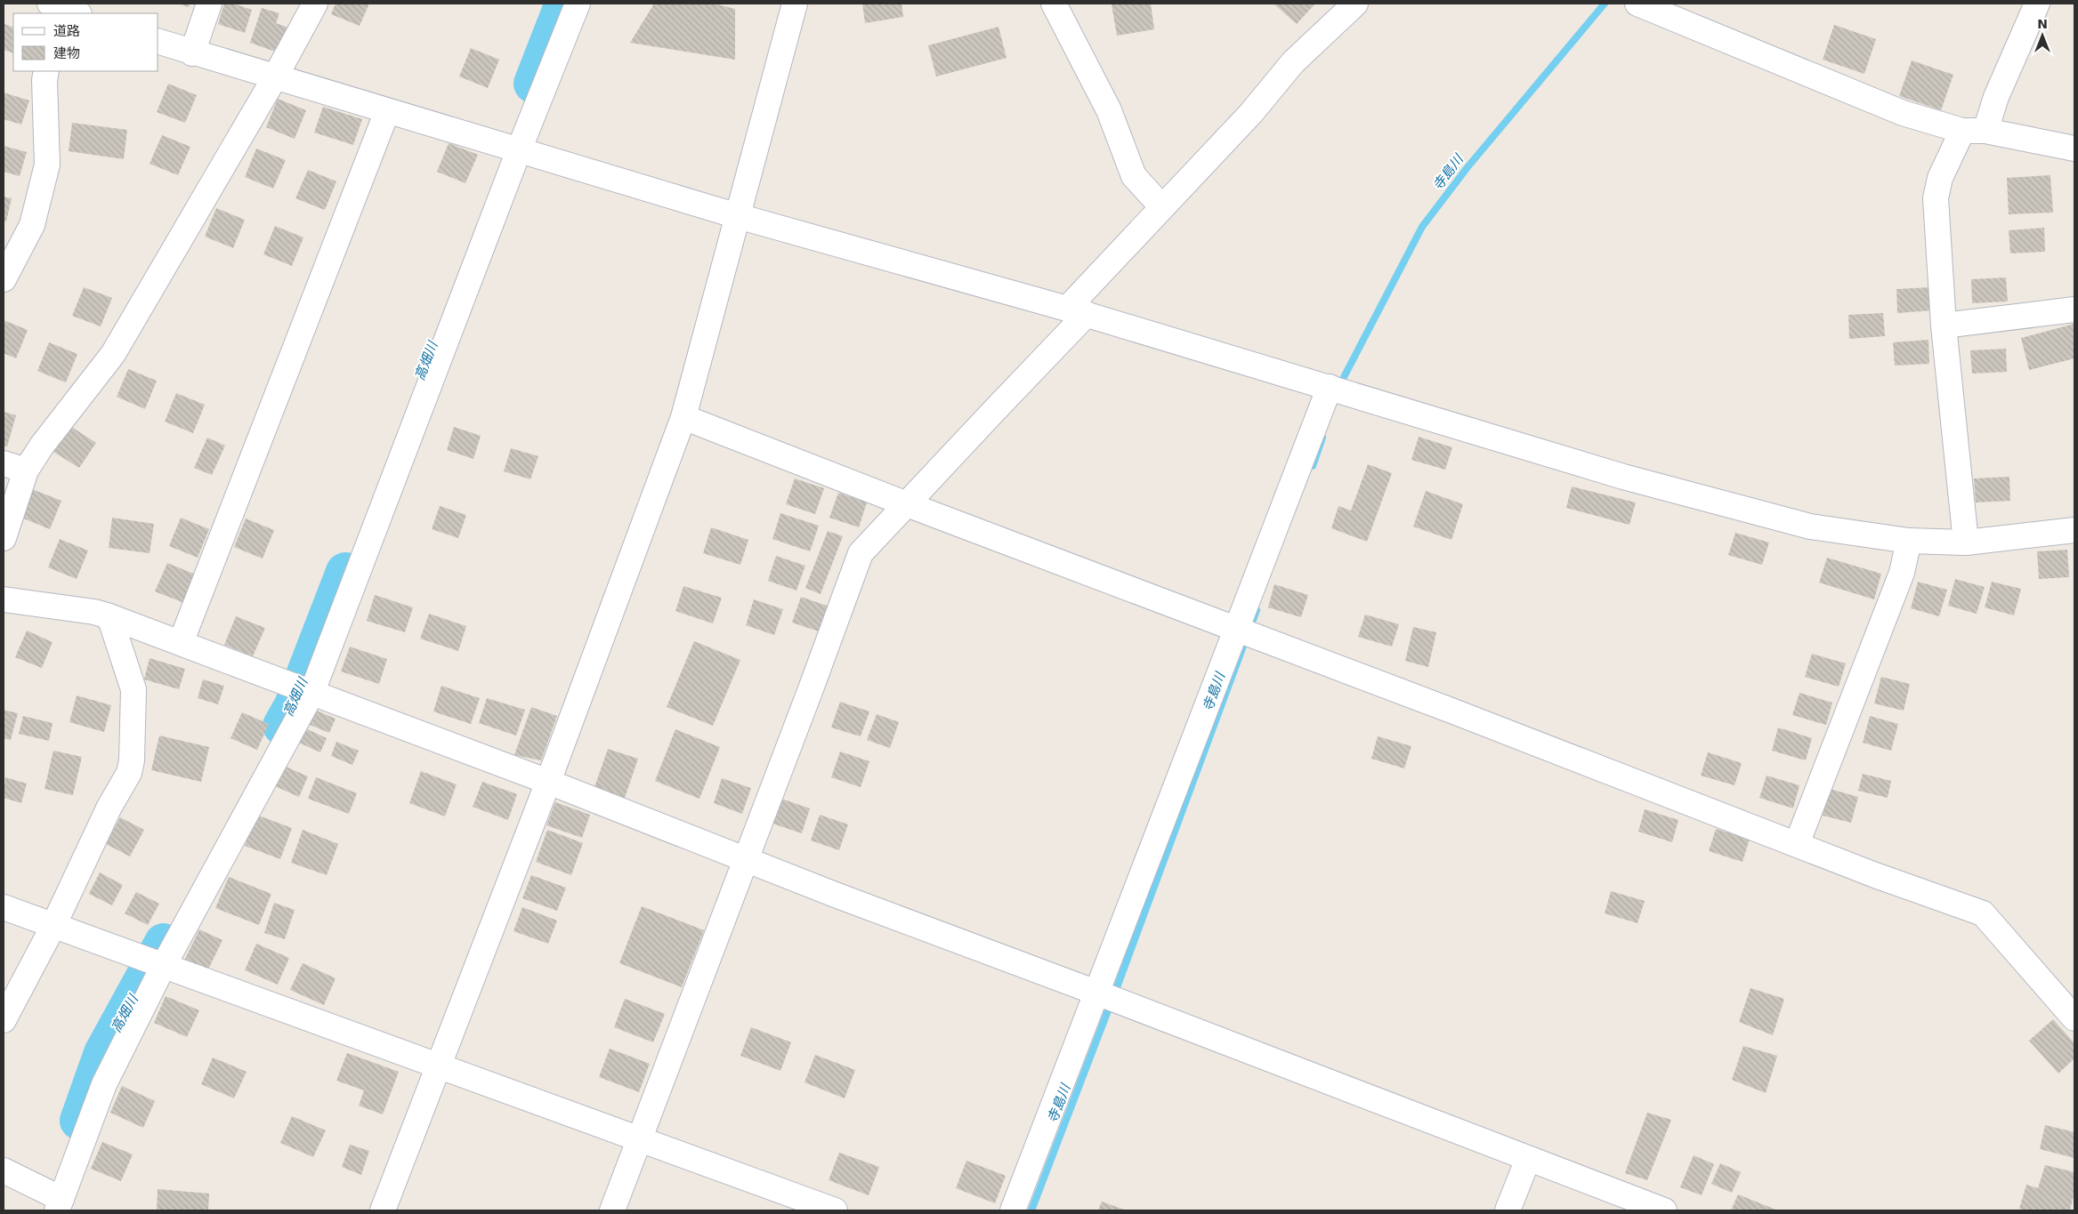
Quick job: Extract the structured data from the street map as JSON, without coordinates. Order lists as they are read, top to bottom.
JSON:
{
  "water": ["寺島川", "高畑川"],
  "legend": ["道路", "建物"],
  "north": "top"
}
